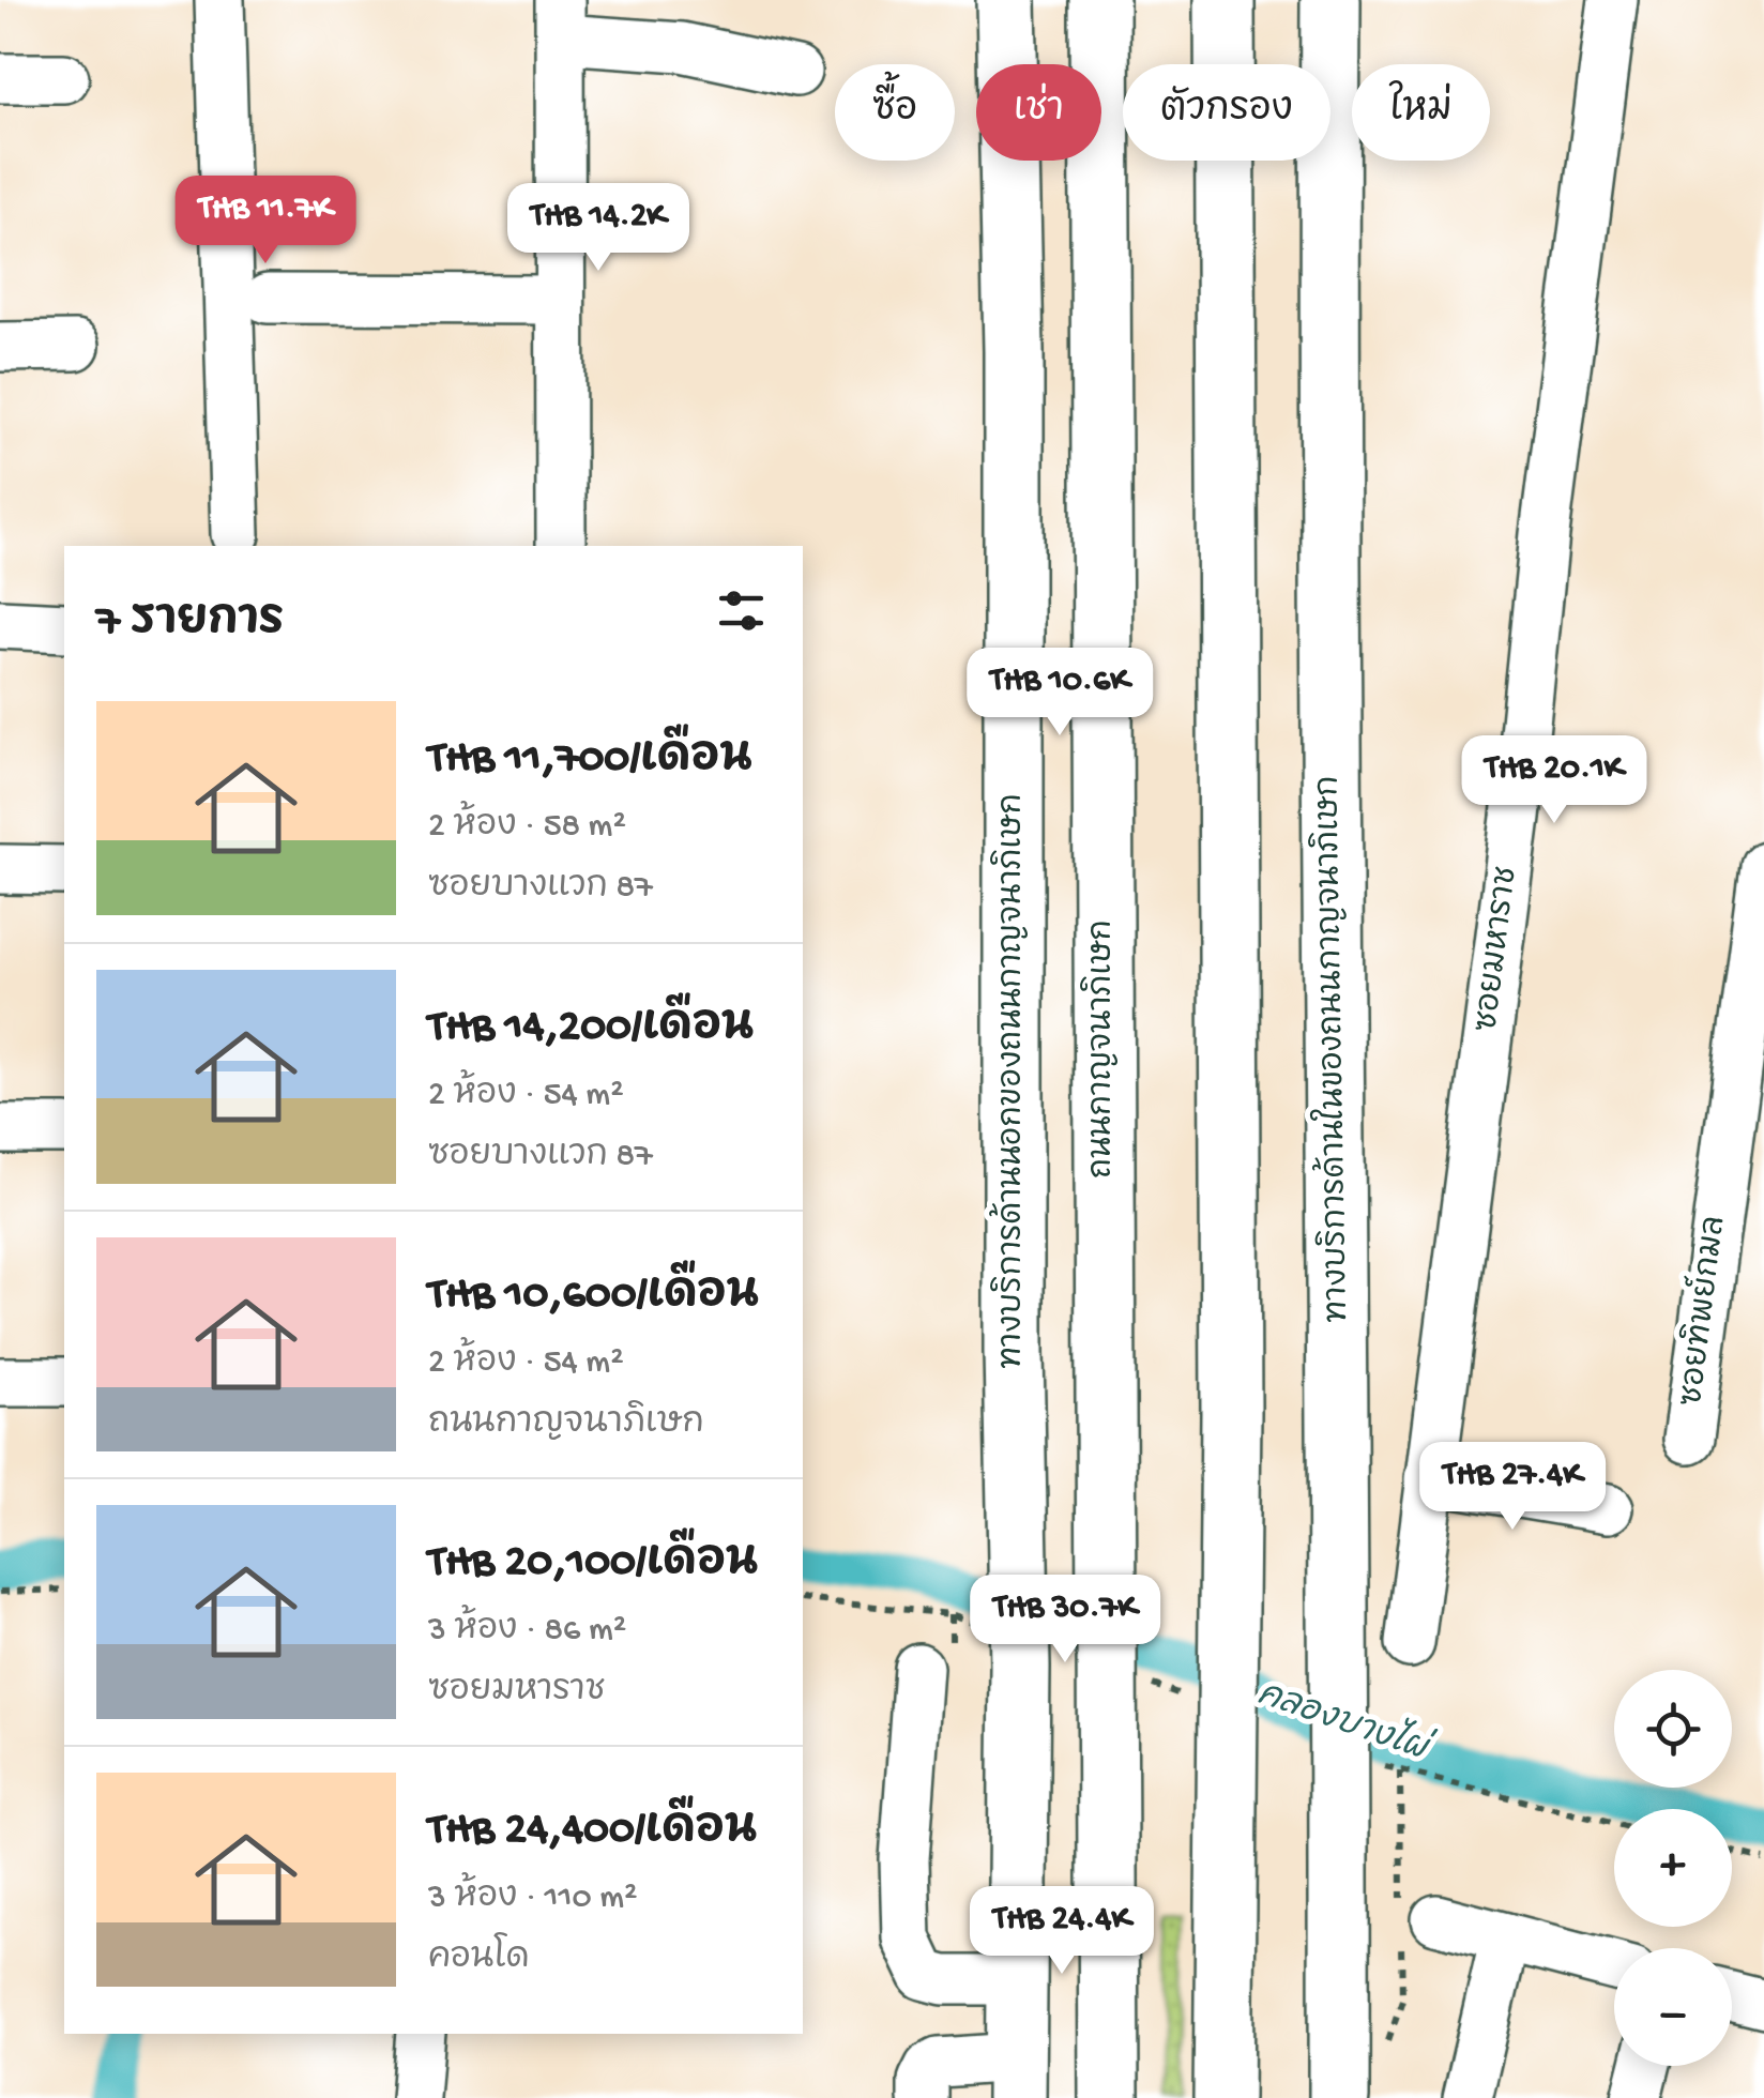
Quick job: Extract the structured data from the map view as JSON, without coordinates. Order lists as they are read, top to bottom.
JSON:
{
  "streets": {
    "main road": ["ถนนกาญจนาภิเษก", "ทางบริการด้านในของถนนกาญจนาภิเษก", "ทางบริการด้านนอกของถนนกาญจนาภิเษก"],
    "street": ["ซอยมหาราช", "ซอยทิพย์กมล"]
  },
  "water": ["คลองบางไผ่"],
  "page": {
    "chip": [
      "ซื้อ",
      "เช่า",
      "ตัวกรอง",
      "ใหม่"
    ],
    "price": [
      "THB 11.7K",
      "THB 14.2K",
      "THB 10.6K",
      "THB 20.1K",
      "THB 27.4K",
      "THB 30.7K",
      "THB 24.4K"
    ],
    "heading": "7 รายการ",
    "list": [
      {
        "name": "THB 11,700/เดือน",
        "note": "2 ห้อง · 58 m² · ซอยบางแวก 87"
      },
      {
        "name": "THB 14,200/เดือน",
        "note": "2 ห้อง · 54 m² · ซอยบางแวก 87"
      },
      {
        "name": "THB 10,600/เดือน",
        "note": "2 ห้อง · 54 m² · ถนนกาญจนาภิเษก"
      },
      {
        "name": "THB 20,100/เดือน",
        "note": "3 ห้อง · 86 m² · ซอยมหาราช"
      },
      {
        "name": "THB 24,400/เดือน",
        "note": "3 ห้อง · 110 m² · คอนโด"
      }
    ],
    "map_buttons": ["+", "−"]
  }
}
